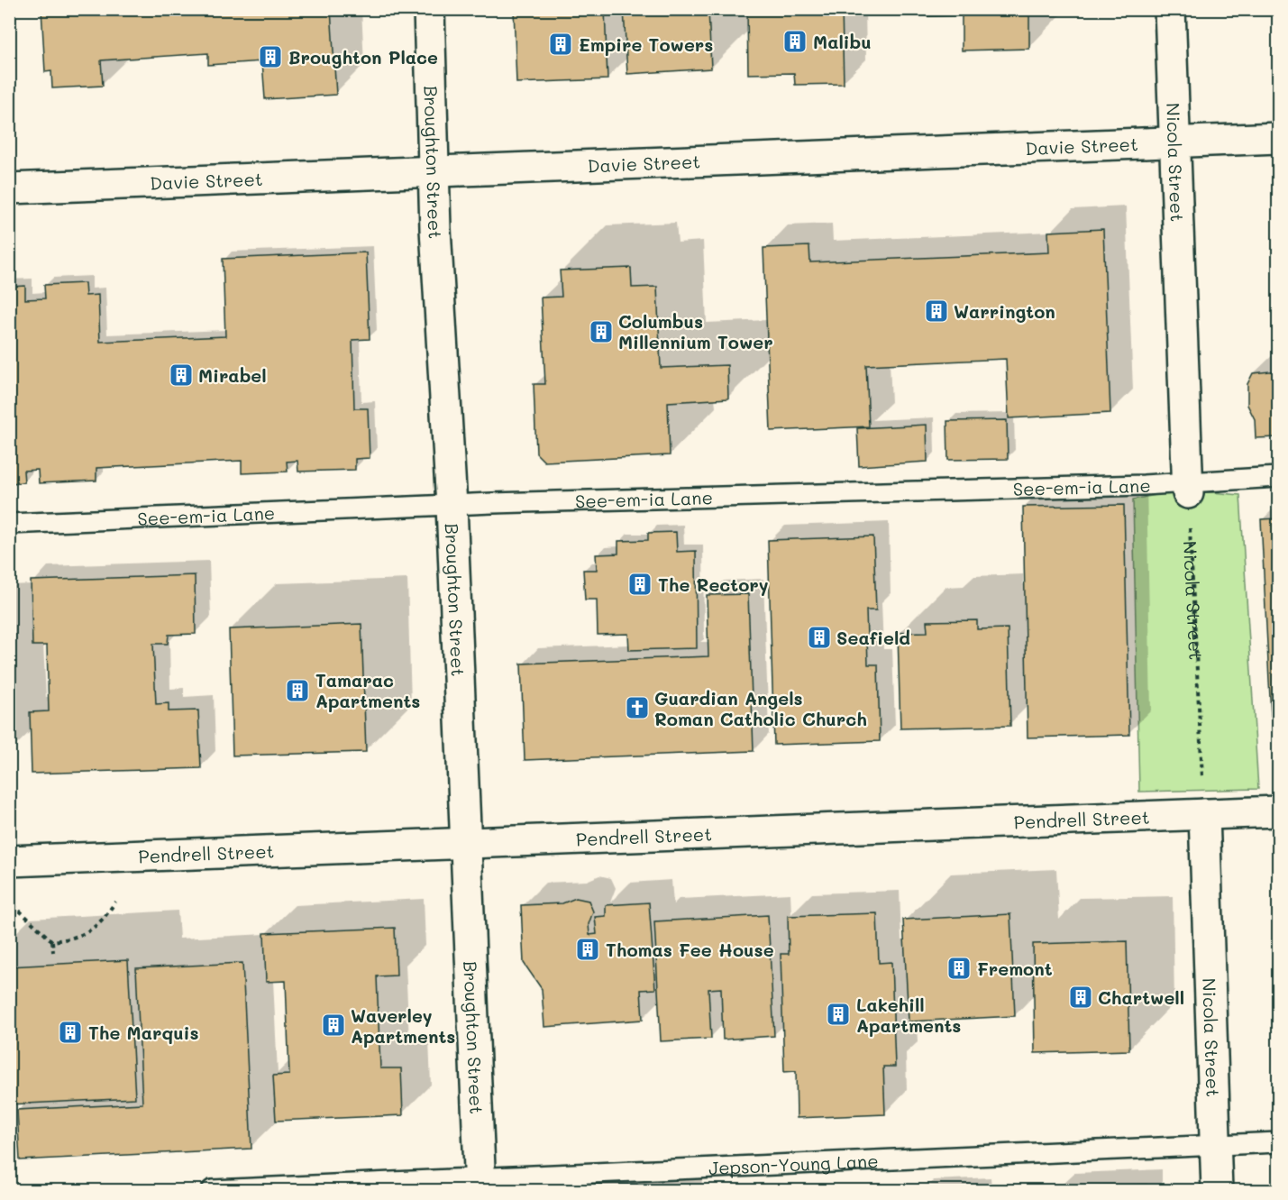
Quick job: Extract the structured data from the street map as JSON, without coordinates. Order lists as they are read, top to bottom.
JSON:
{
  "streets": {
    "street": [
      "Davie Street",
      "Broughton Street",
      "Nicola Street",
      "Pendrell Street"
    ],
    "lane": ["See-em-ia Lane", "Jepson-Young Lane"]
  },
  "crossings": [
    ["Davie Street", "Broughton Street"],
    ["Davie Street", "Nicola Street"],
    ["Broughton Street", "See-em-ia Lane"],
    ["Broughton Street", "Pendrell Street"],
    ["Broughton Street", "Jepson-Young Lane"],
    ["Nicola Street", "See-em-ia Lane"],
    ["Nicola Street", "Pendrell Street"],
    ["Nicola Street", "Jepson-Young Lane"]
  ],
  "places": {
    "building": [
      "Malibu",
      "Empire Towers",
      "Broughton Place",
      "Warrington",
      "Columbus Millennium Tower",
      "Mirabel",
      "The Rectory",
      "Seafield",
      "Tamarac Apartments",
      "Thomas Fee House",
      "Fremont",
      "Chartwell",
      "Lakehill Apartments",
      "Waverley Apartments",
      "The Marquis"
    ],
    "church": ["Guardian Angels Roman Catholic Church"]
  }
}
